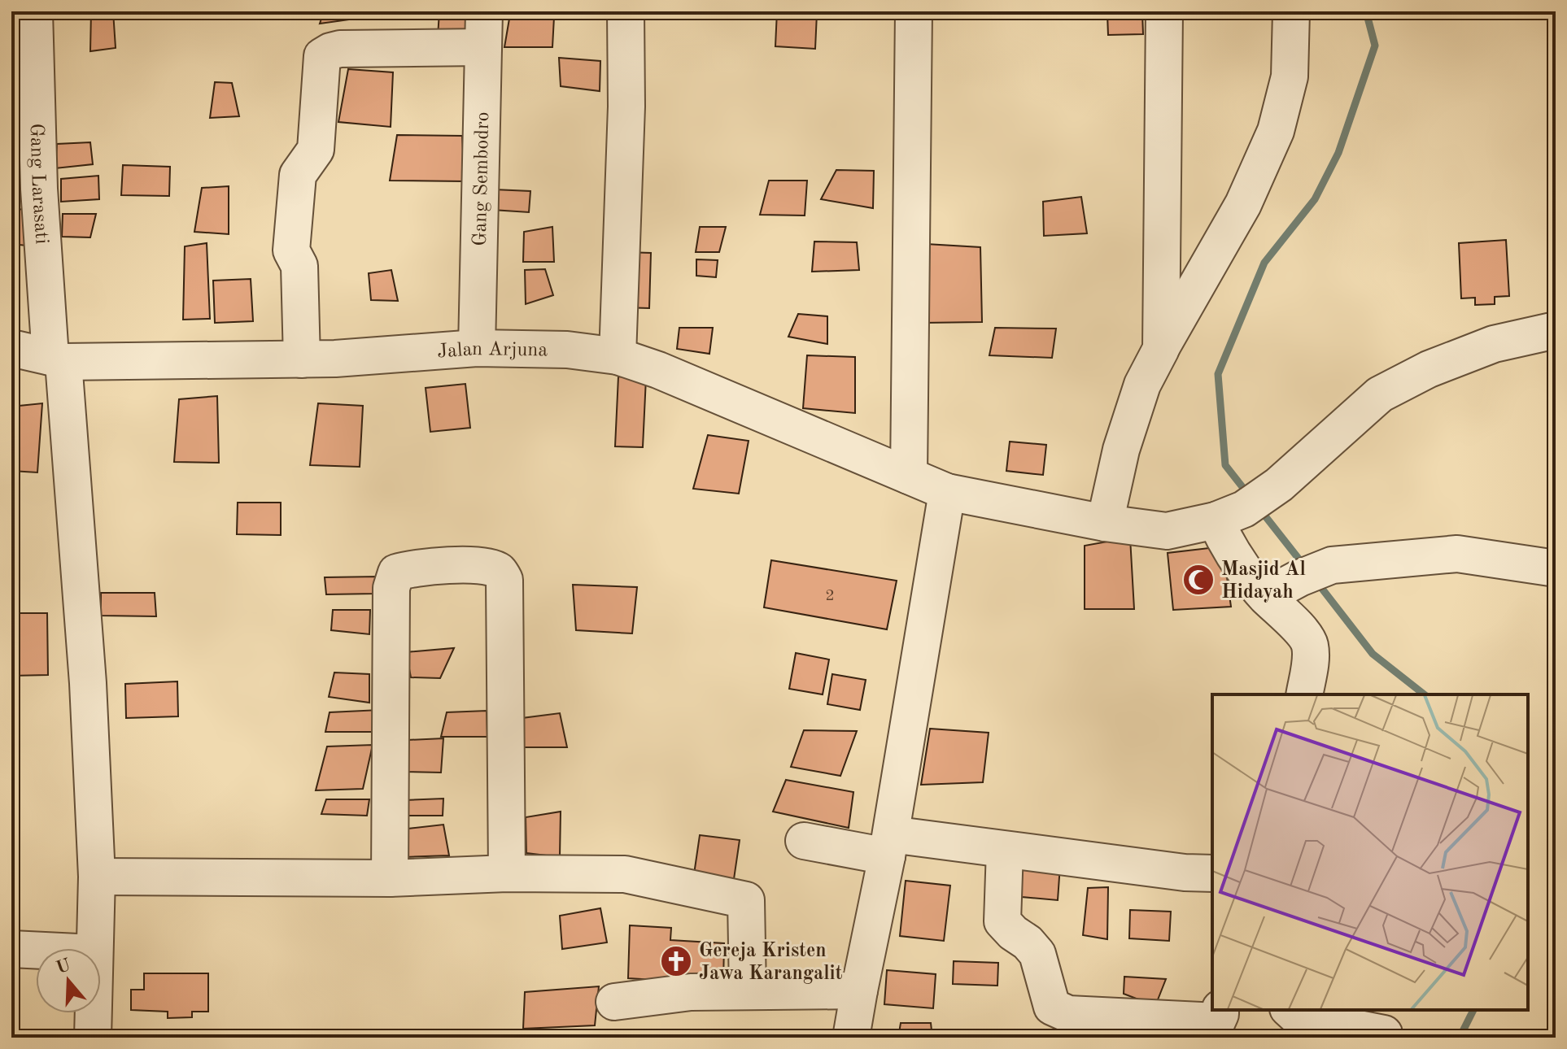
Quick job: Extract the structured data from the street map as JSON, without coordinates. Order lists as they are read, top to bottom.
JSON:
{
  "streets": {
    "street": ["Gang Sembodro", "Gang Larasati", "Jalan Arjuna"]
  },
  "crossings": [
    ["Gang Sembodro", "Jalan Arjuna"],
    ["Gang Larasati", "Jalan Arjuna"]
  ],
  "places": {
    "mosque": ["Masjid Al Hidayah"],
    "church": ["Gereja Kristen Jawa Karangalit"]
  },
  "house_numbers": ["2"],
  "north": "top"
}
